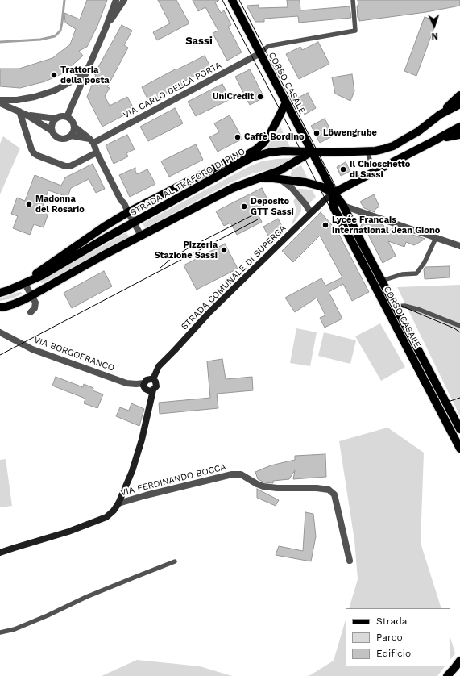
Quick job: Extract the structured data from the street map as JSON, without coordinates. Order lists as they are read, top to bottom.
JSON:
{
  "streets": {
    "main road": ["CORSO CASALE", "STRADA AL TRAFORO DI PINO"],
    "street": [
      "VIA CARLO DELLA PORTA",
      "STRADA COMUNALE DI SUPERGA",
      "VIA BORGOFRANCO",
      "VIA FERDINANDO BOCCA"
    ]
  },
  "crossings": [
    ["CORSO CASALE", "VIA CARLO DELLA PORTA"],
    ["CORSO CASALE", "STRADA AL TRAFORO DI PINO"],
    ["CORSO CASALE", "STRADA COMUNALE DI SUPERGA"],
    ["STRADA COMUNALE DI SUPERGA", "VIA BORGOFRANCO"]
  ],
  "districts": ["Sassi"],
  "places": [
    "Trattoria della posta",
    "UniCredit",
    "Löwengrube",
    "Caffè Bordino",
    "Il Chioschetto di Sassi",
    "Madonna del Rosario",
    "Deposito GTT Sassi",
    "Lycée Francais International Jean Giono",
    "Pizzeria Stazione Sassi"
  ],
  "legend": ["Strada", "Parco", "Edificio"],
  "north": "bottom"
}
